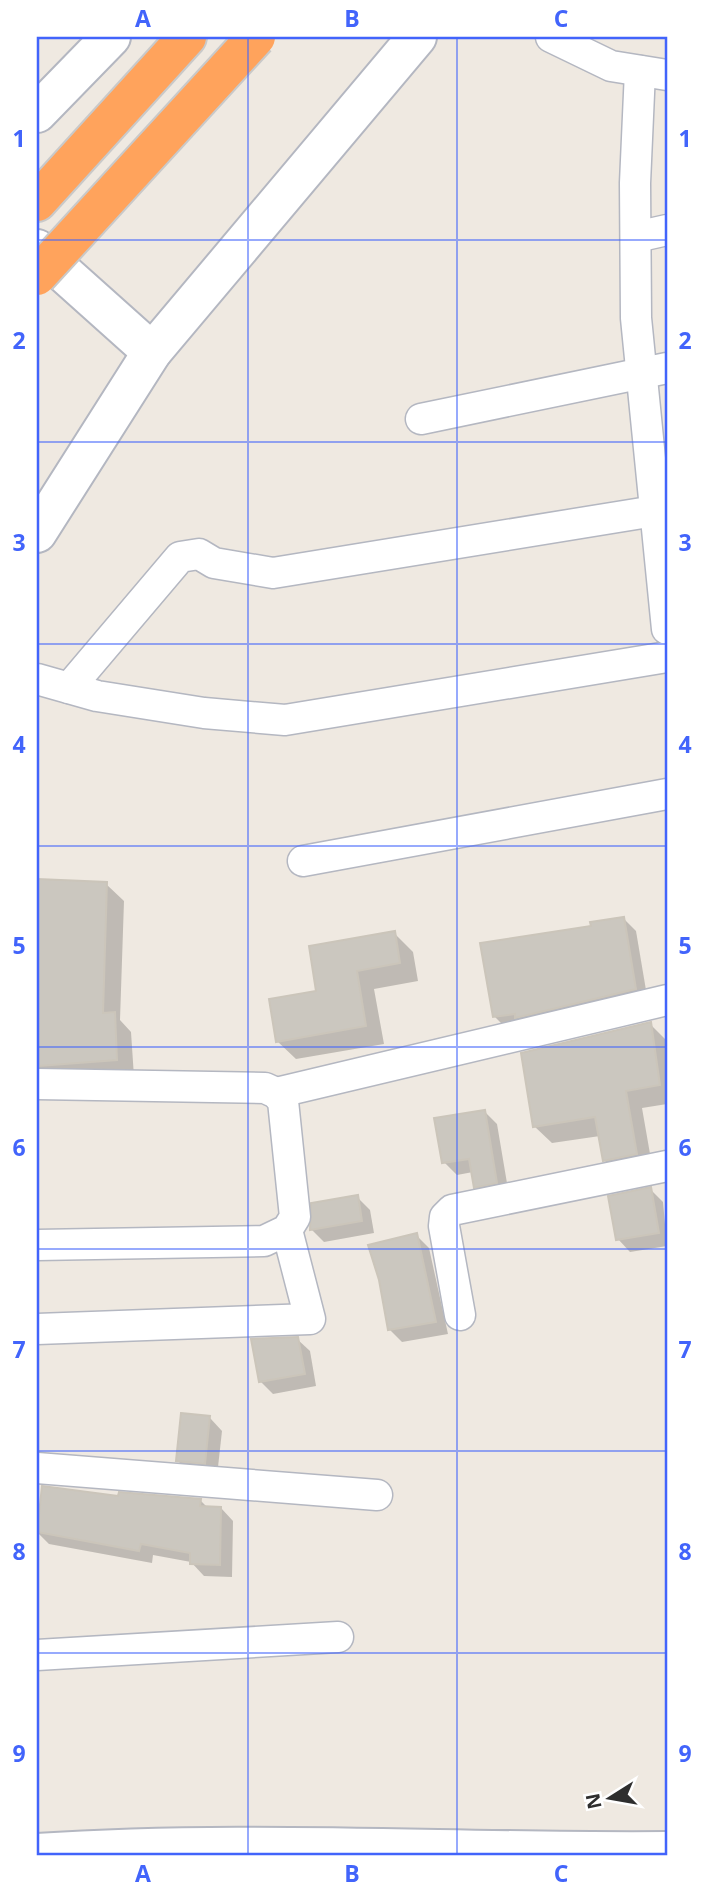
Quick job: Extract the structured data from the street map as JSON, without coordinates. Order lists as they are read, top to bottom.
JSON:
{
  "north": "left",
  "grid": {
    "columns": ["A", "B", "C"],
    "rows": [
      "1",
      "2",
      "3",
      "4",
      "5",
      "6",
      "7",
      "8",
      "9"
    ]
  }
}
